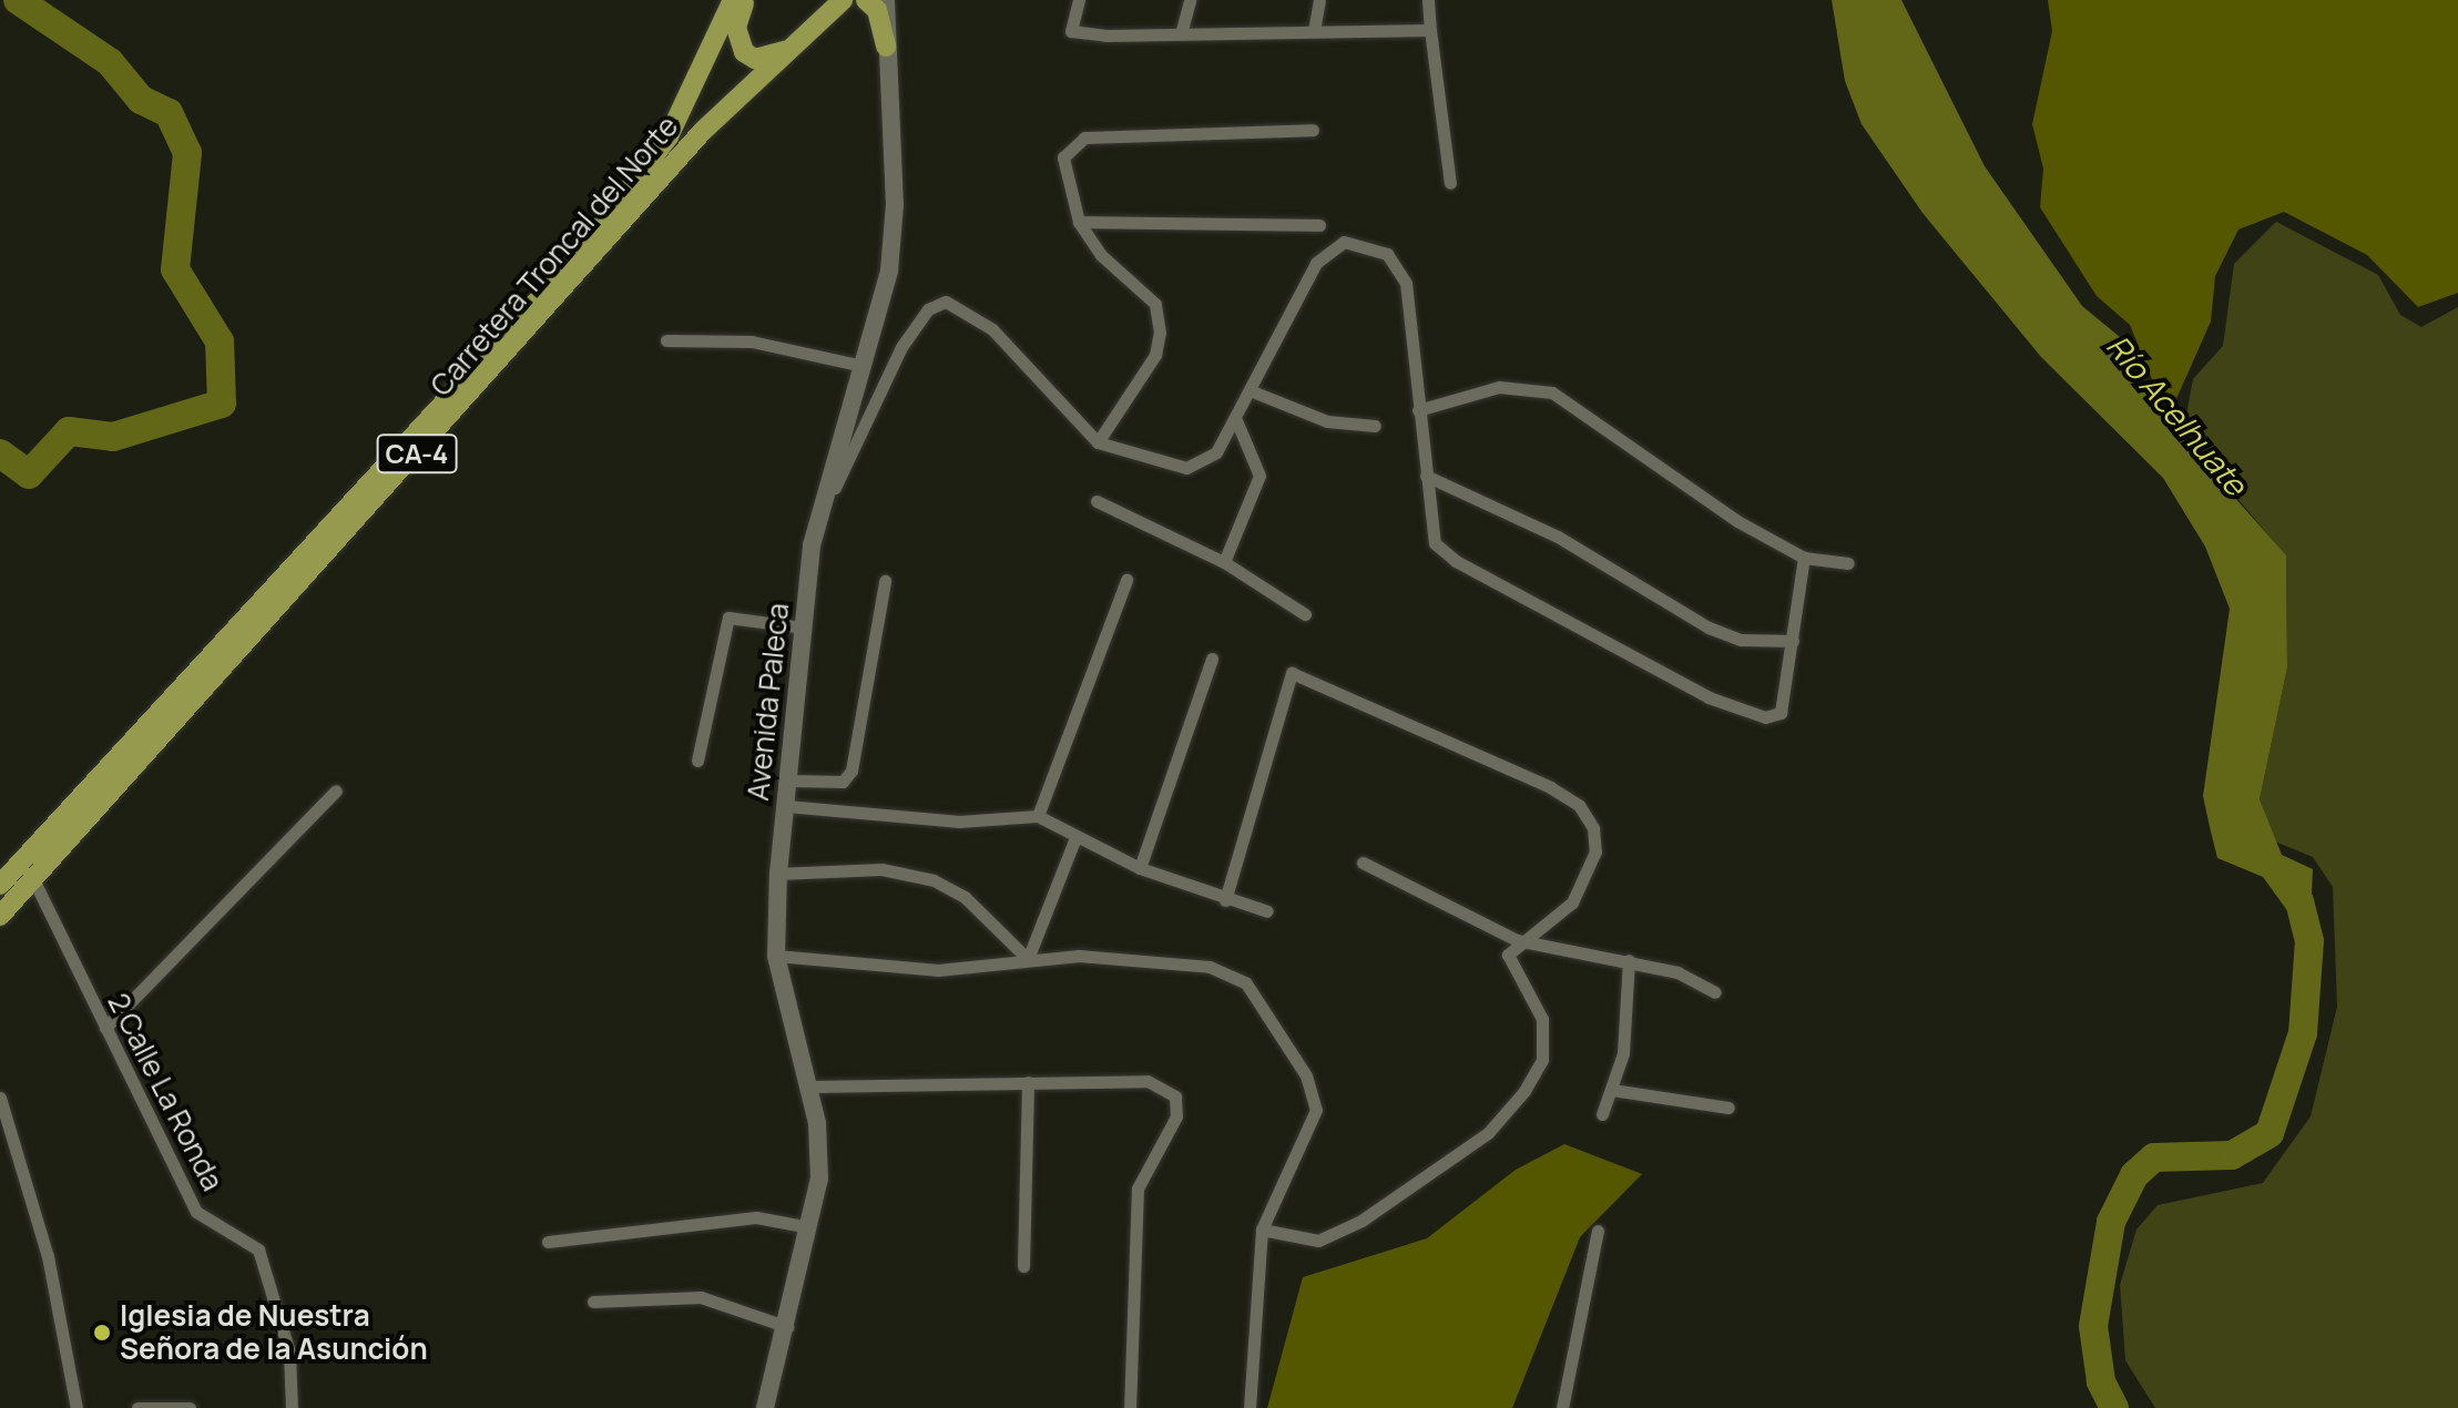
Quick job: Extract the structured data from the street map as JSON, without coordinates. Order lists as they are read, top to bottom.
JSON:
{
  "streets": {
    "main road": ["Carretera Troncal del Norte", "CA-4", "Avenida Paleca"],
    "street": ["2 Calle La Ronda"]
  },
  "crossings": [
    ["Carretera Troncal del Norte", "2 Calle La Ronda"]
  ],
  "water": ["Río Acelhuate"],
  "places": ["Iglesia de Nuestra Señora de la Asunción"]
}
